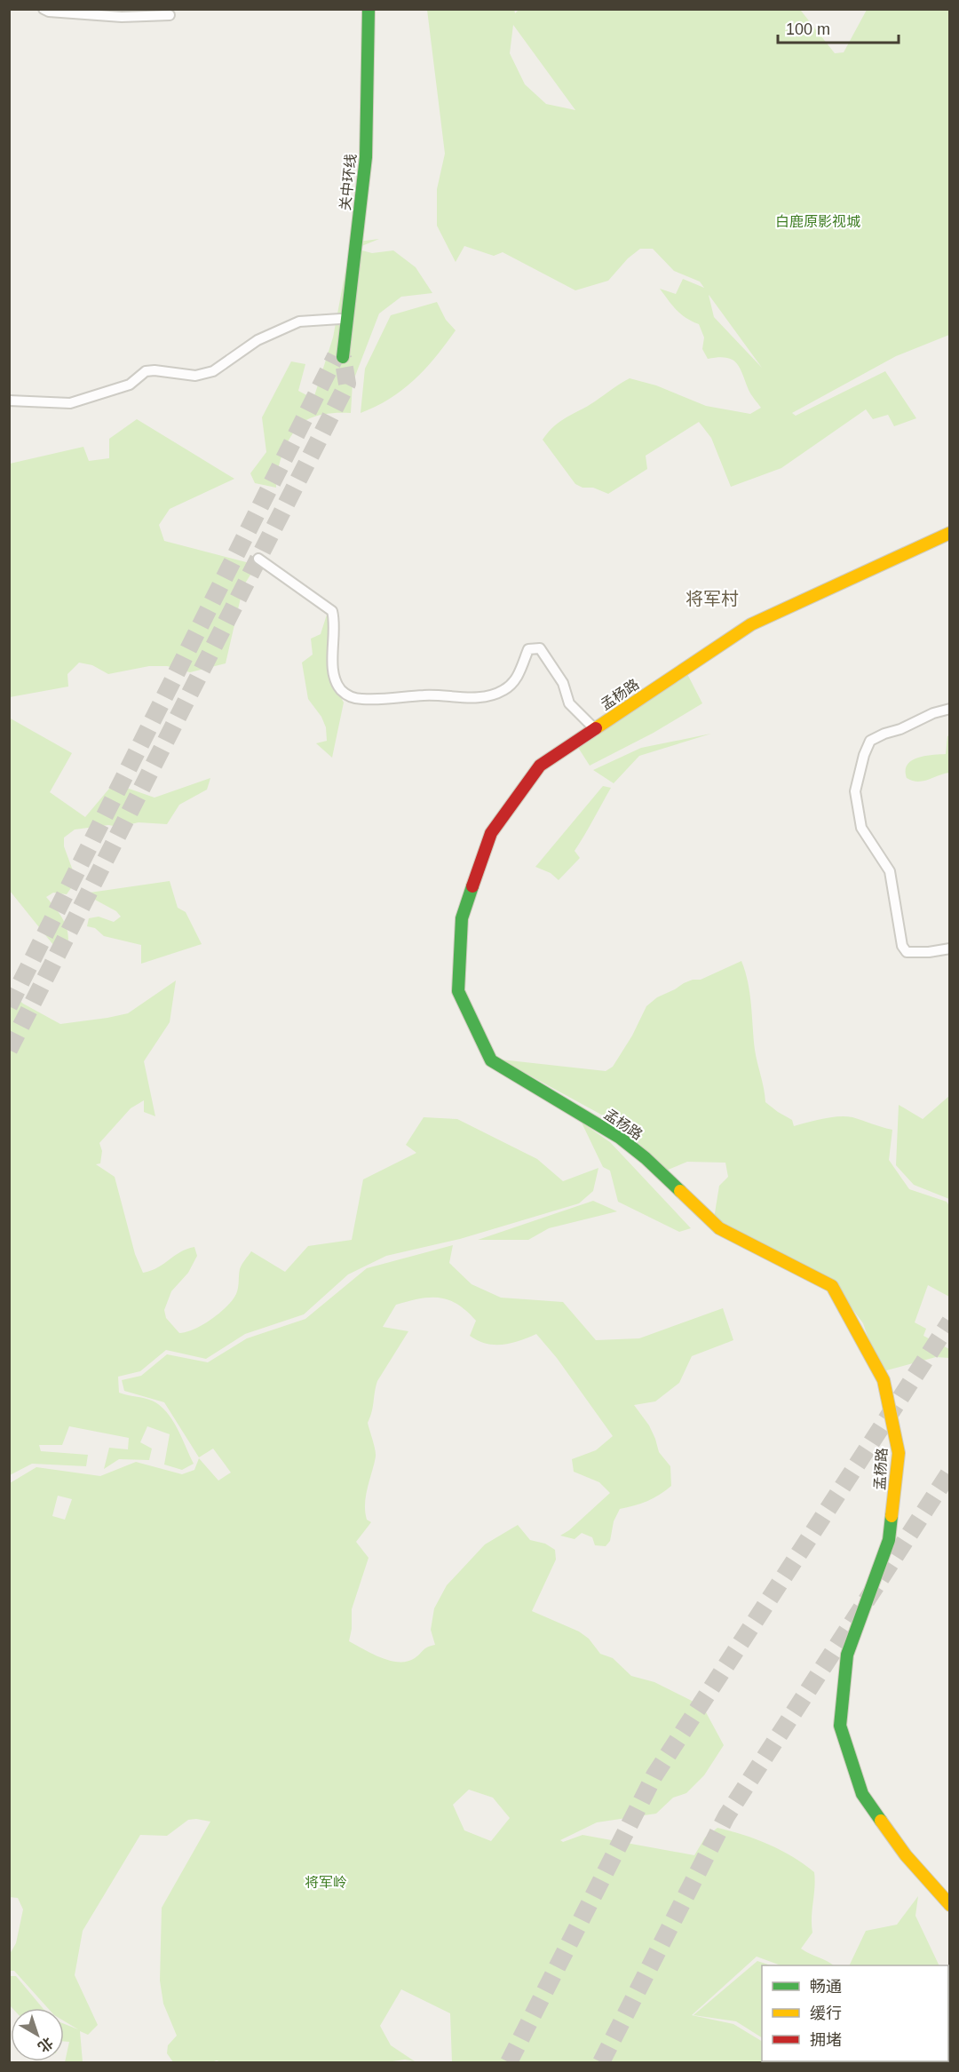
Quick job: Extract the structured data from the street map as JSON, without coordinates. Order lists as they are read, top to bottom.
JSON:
{
  "streets": {
    "main road": ["关中环线", "孟杨路"]
  },
  "districts": ["将军村"],
  "parks": ["白鹿原影视城", "将军岭"],
  "legend": ["畅通", "缓行", "拥堵"],
  "scale_bar": "100 m",
  "north": "bottom right"
}
